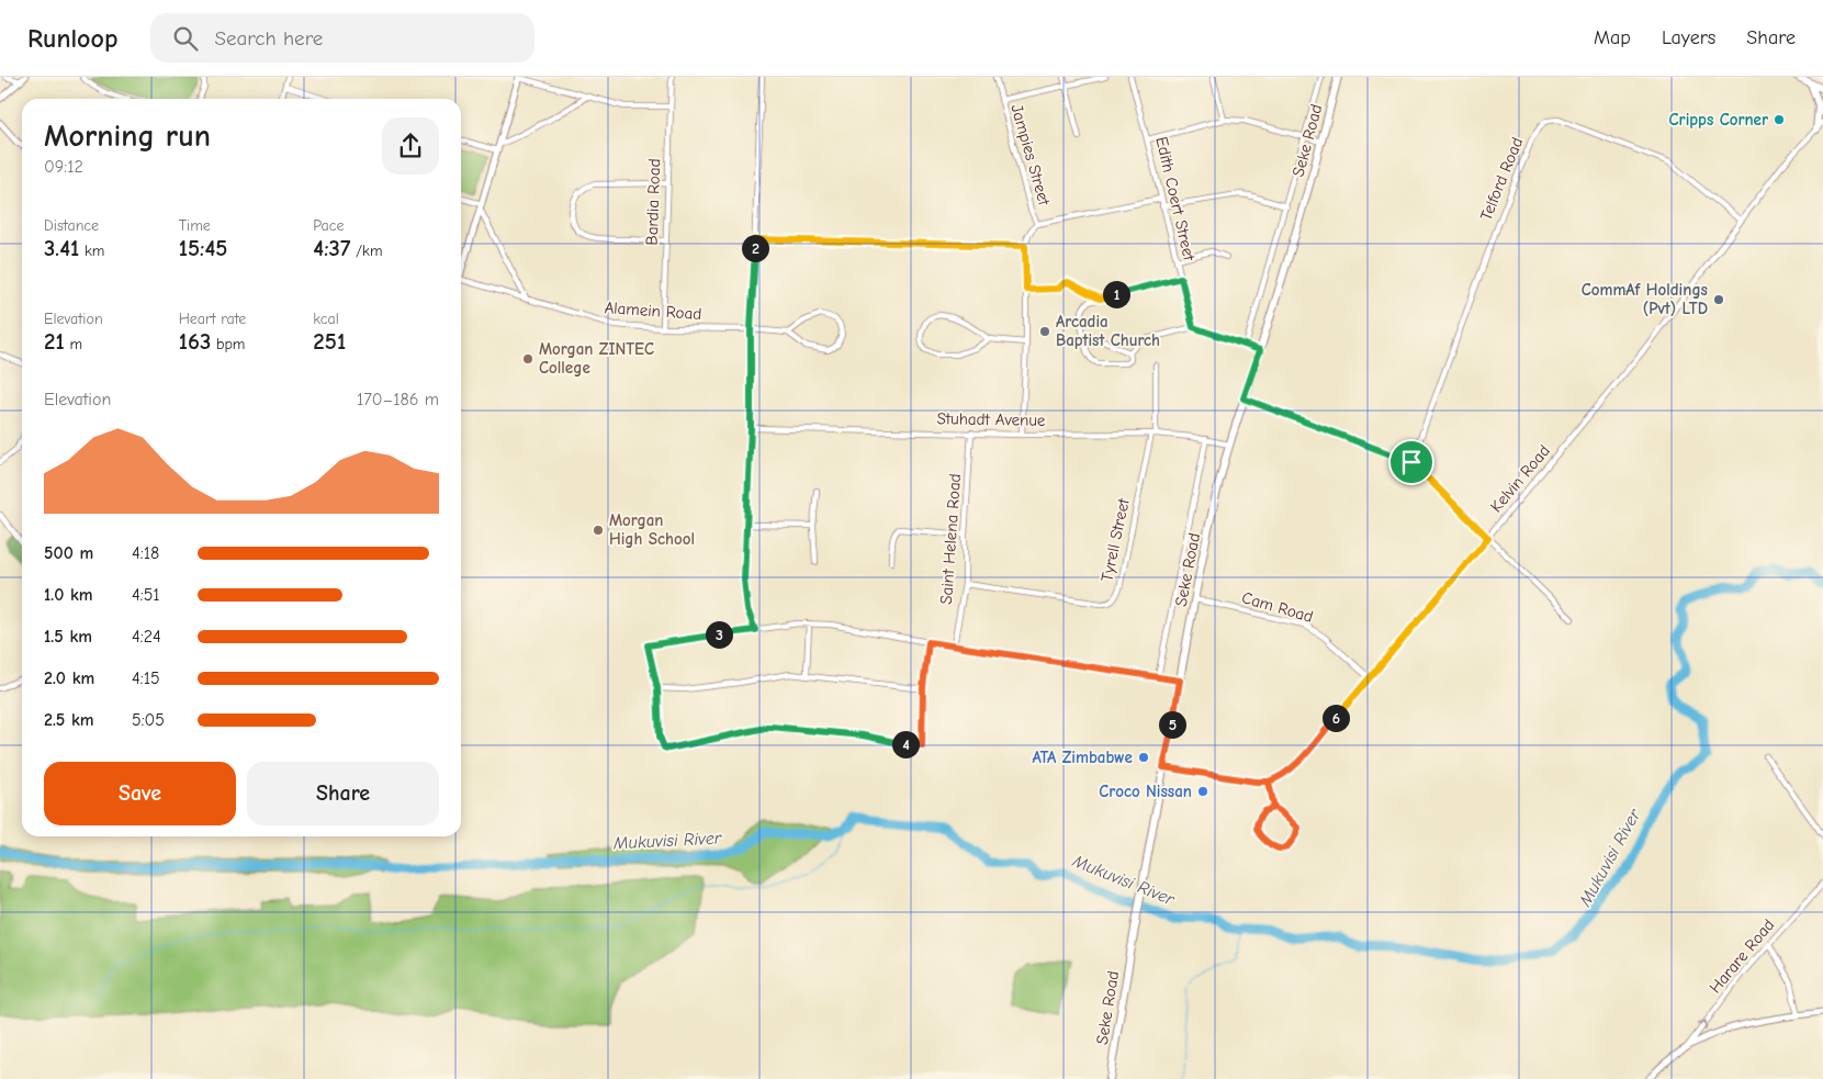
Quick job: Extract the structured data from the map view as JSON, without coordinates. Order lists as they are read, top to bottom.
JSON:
{
  "streets": {
    "main road": ["Seke Road"],
    "street": [
      "Jampies Street",
      "Telford Road",
      "Edith Coert Street",
      "Bardia Road",
      "Alamein Road",
      "Stuhadt Avenue",
      "Kelvin Road",
      "Saint Helena Road",
      "Tyrell Street",
      "Cam Road",
      "Harare Road"
    ]
  },
  "crossings": [
    ["Seke Road", "Stuhadt Avenue"],
    ["Seke Road", "Cam Road"],
    ["Telford Road", "Kelvin Road"],
    ["Bardia Road", "Alamein Road"],
    ["Stuhadt Avenue", "Saint Helena Road"],
    ["Stuhadt Avenue", "Tyrell Street"],
    ["Kelvin Road", "Cam Road"],
    ["Saint Helena Road", "Tyrell Street"]
  ],
  "one_way": ["Harare Road"],
  "water": ["Mukuvisi River"],
  "places": [
    "Cripps Corner",
    "CommAf Holdings (Pvt) LTD",
    "Arcadia Baptist Church",
    "Morgan ZINTEC College",
    "Morgan High School",
    "ATA Zimbabwe",
    "Croco Nissan"
  ],
  "page": {
    "header": "Runloop",
    "search": "Search here",
    "nav": ["Map", "Layers", "Share"],
    "heading": ["Morning run", "09:12"],
    "stats": [
      ["Distance", "3.41 km"],
      ["Time", "15:45"],
      ["Pace", "4:37 /km"],
      ["Elevation", "21 m"],
      ["Heart rate", "163 bpm"],
      ["kcal", "251"]
    ],
    "pins": [
      "2",
      "1",
      "3",
      "6",
      "5",
      "4"
    ],
    "chart": ["Elevation", "170–186 m"],
    "list": [
      {
        "name": "500 m",
        "note": "4:18"
      },
      {
        "name": "1.0 km",
        "note": "4:51"
      },
      {
        "name": "1.5 km",
        "note": "4:24"
      },
      {
        "name": "2.0 km",
        "note": "4:15"
      },
      {
        "name": "2.5 km",
        "note": "5:05"
      }
    ],
    "buttons": ["Save", "Share"]
  }
}
